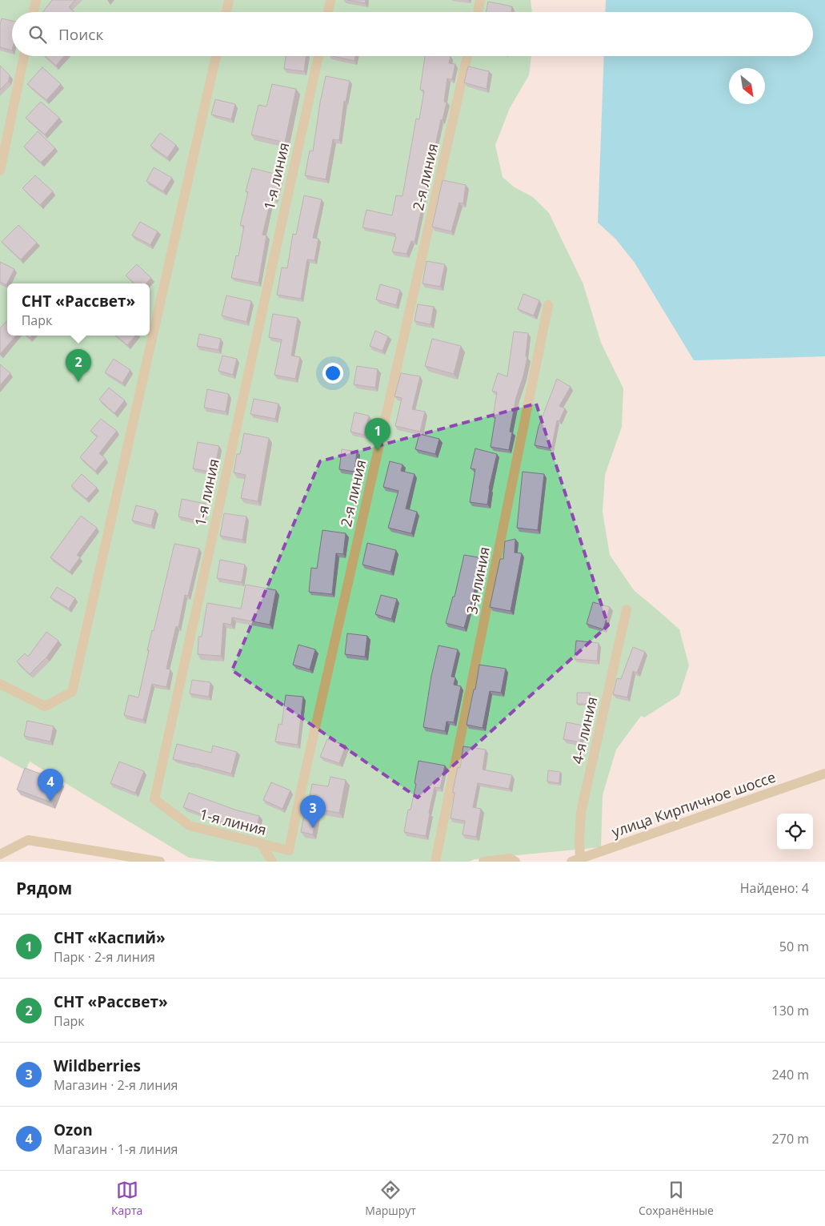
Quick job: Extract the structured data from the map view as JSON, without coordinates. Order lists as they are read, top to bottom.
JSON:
{
  "streets": {
    "street": [
      "1-я линия",
      "2-я линия",
      "3-я линия",
      "4-я линия",
      "улица Кирпичное шоссе"
    ]
  },
  "crossings": [
    ["1-я линия", "2-я линия"],
    ["4-я линия", "улица Кирпичное шоссе"]
  ],
  "north": "bottom right",
  "page": {
    "search": "Поиск",
    "popup": ["СНТ «Рассвет»", "Парк"],
    "pins": [
      "2",
      "1",
      "4",
      "3"
    ],
    "heading": ["Рядом", "Найдено: 4"],
    "list": [
      {
        "mark": "1",
        "name": "СНТ «Каспий»",
        "note": "Парк · 2-я линия",
        "value": "50 m"
      },
      {
        "mark": "2",
        "name": "СНТ «Рассвет»",
        "note": "Парк",
        "value": "130 m"
      },
      {
        "mark": "3",
        "name": "Wildberries",
        "note": "Магазин · 2-я линия",
        "value": "240 m"
      },
      {
        "mark": "4",
        "name": "Ozon",
        "note": "Магазин · 1-я линия",
        "value": "270 m"
      }
    ],
    "nav": ["Карта", "Маршрут", "Сохранённые"]
  }
}
